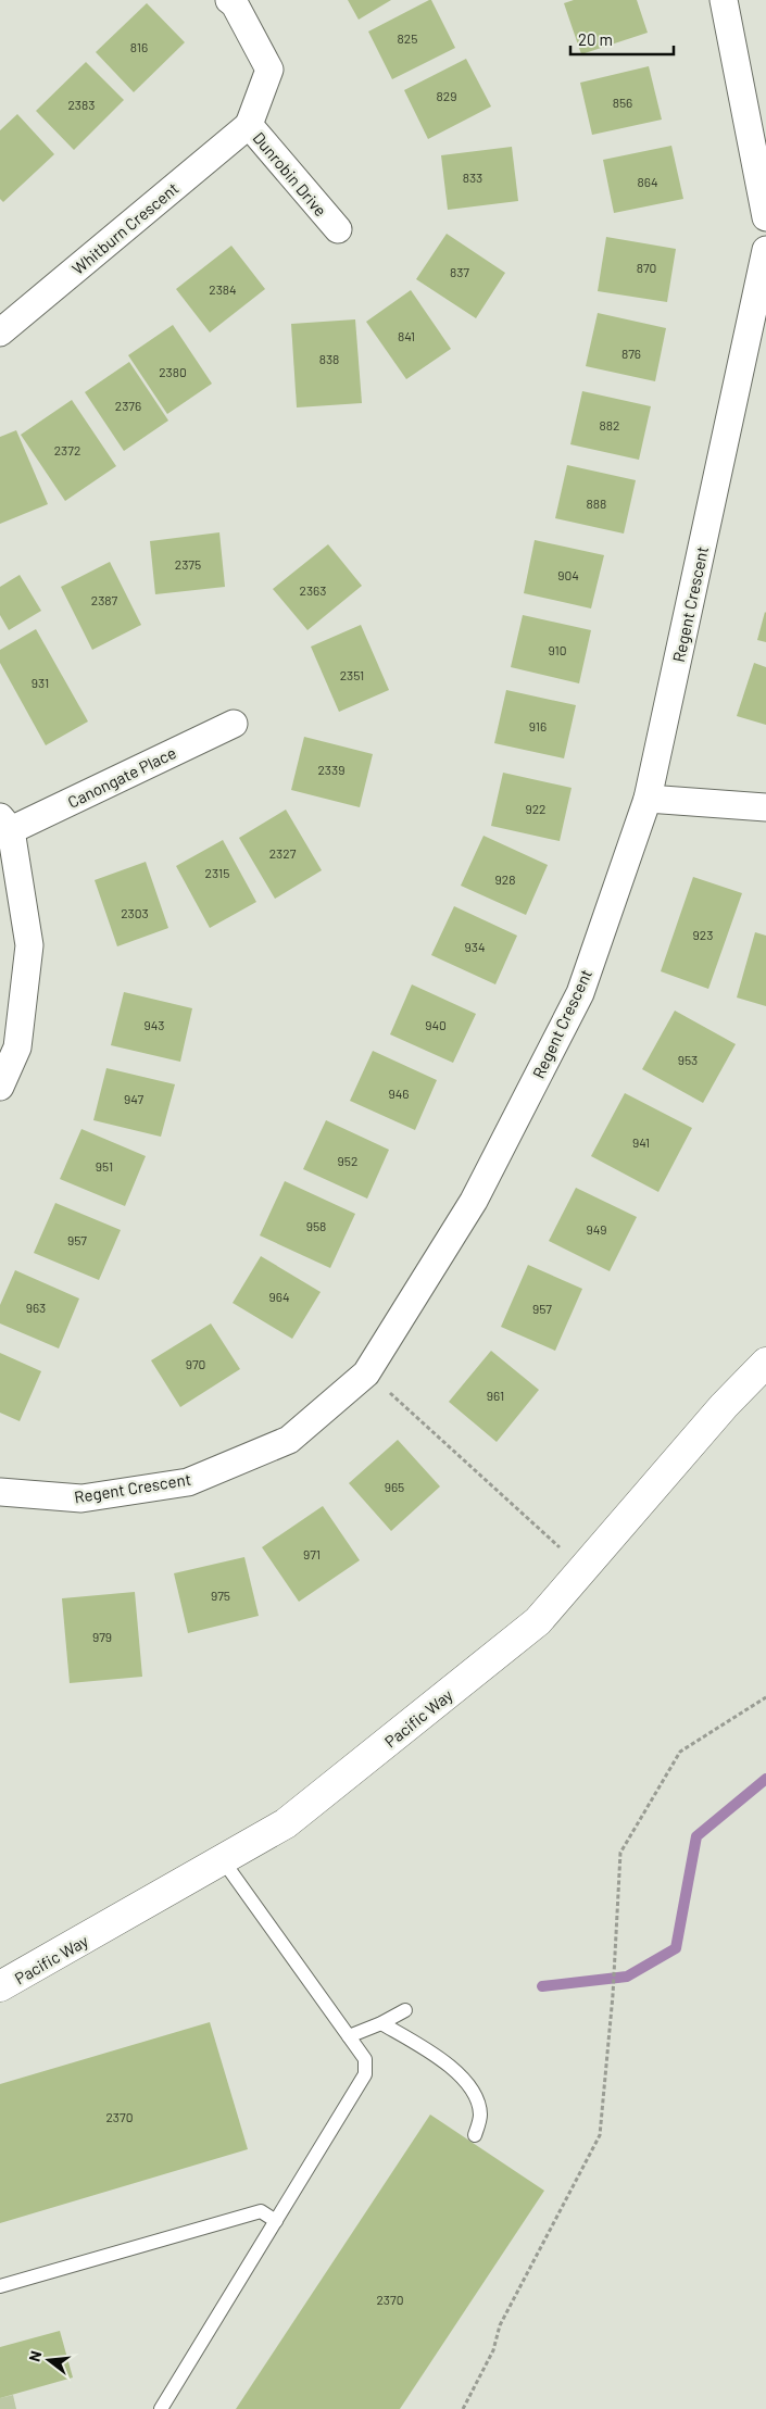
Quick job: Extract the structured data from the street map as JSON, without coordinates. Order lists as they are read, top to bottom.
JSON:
{
  "streets": {
    "street": [
      "Dunrobin Drive",
      "Whitburn Crescent",
      "Regent Crescent",
      "Canongate Place",
      "Pacific Way"
    ]
  },
  "crossings": [
    ["Dunrobin Drive", "Whitburn Crescent"]
  ],
  "house_numbers": [
    "825",
    "816",
    "829",
    "856",
    "2383",
    "833",
    "864",
    "870",
    "837",
    "2384",
    "841",
    "876",
    "838",
    "2380",
    "2376",
    "882",
    "2372",
    "888",
    "2375",
    "904",
    "2363",
    "2387",
    "910",
    "2351",
    "931",
    "916",
    "2339",
    "922",
    "2327",
    "2315",
    "928",
    "2303",
    "923",
    "934",
    "943",
    "940",
    "953",
    "946",
    "947",
    "941",
    "952",
    "951",
    "958",
    "949",
    "957",
    "964",
    "963",
    "957",
    "970",
    "961",
    "965",
    "971",
    "975",
    "979",
    "2370",
    "2370"
  ],
  "scale_bar": "20 m",
  "north": "left"
}
